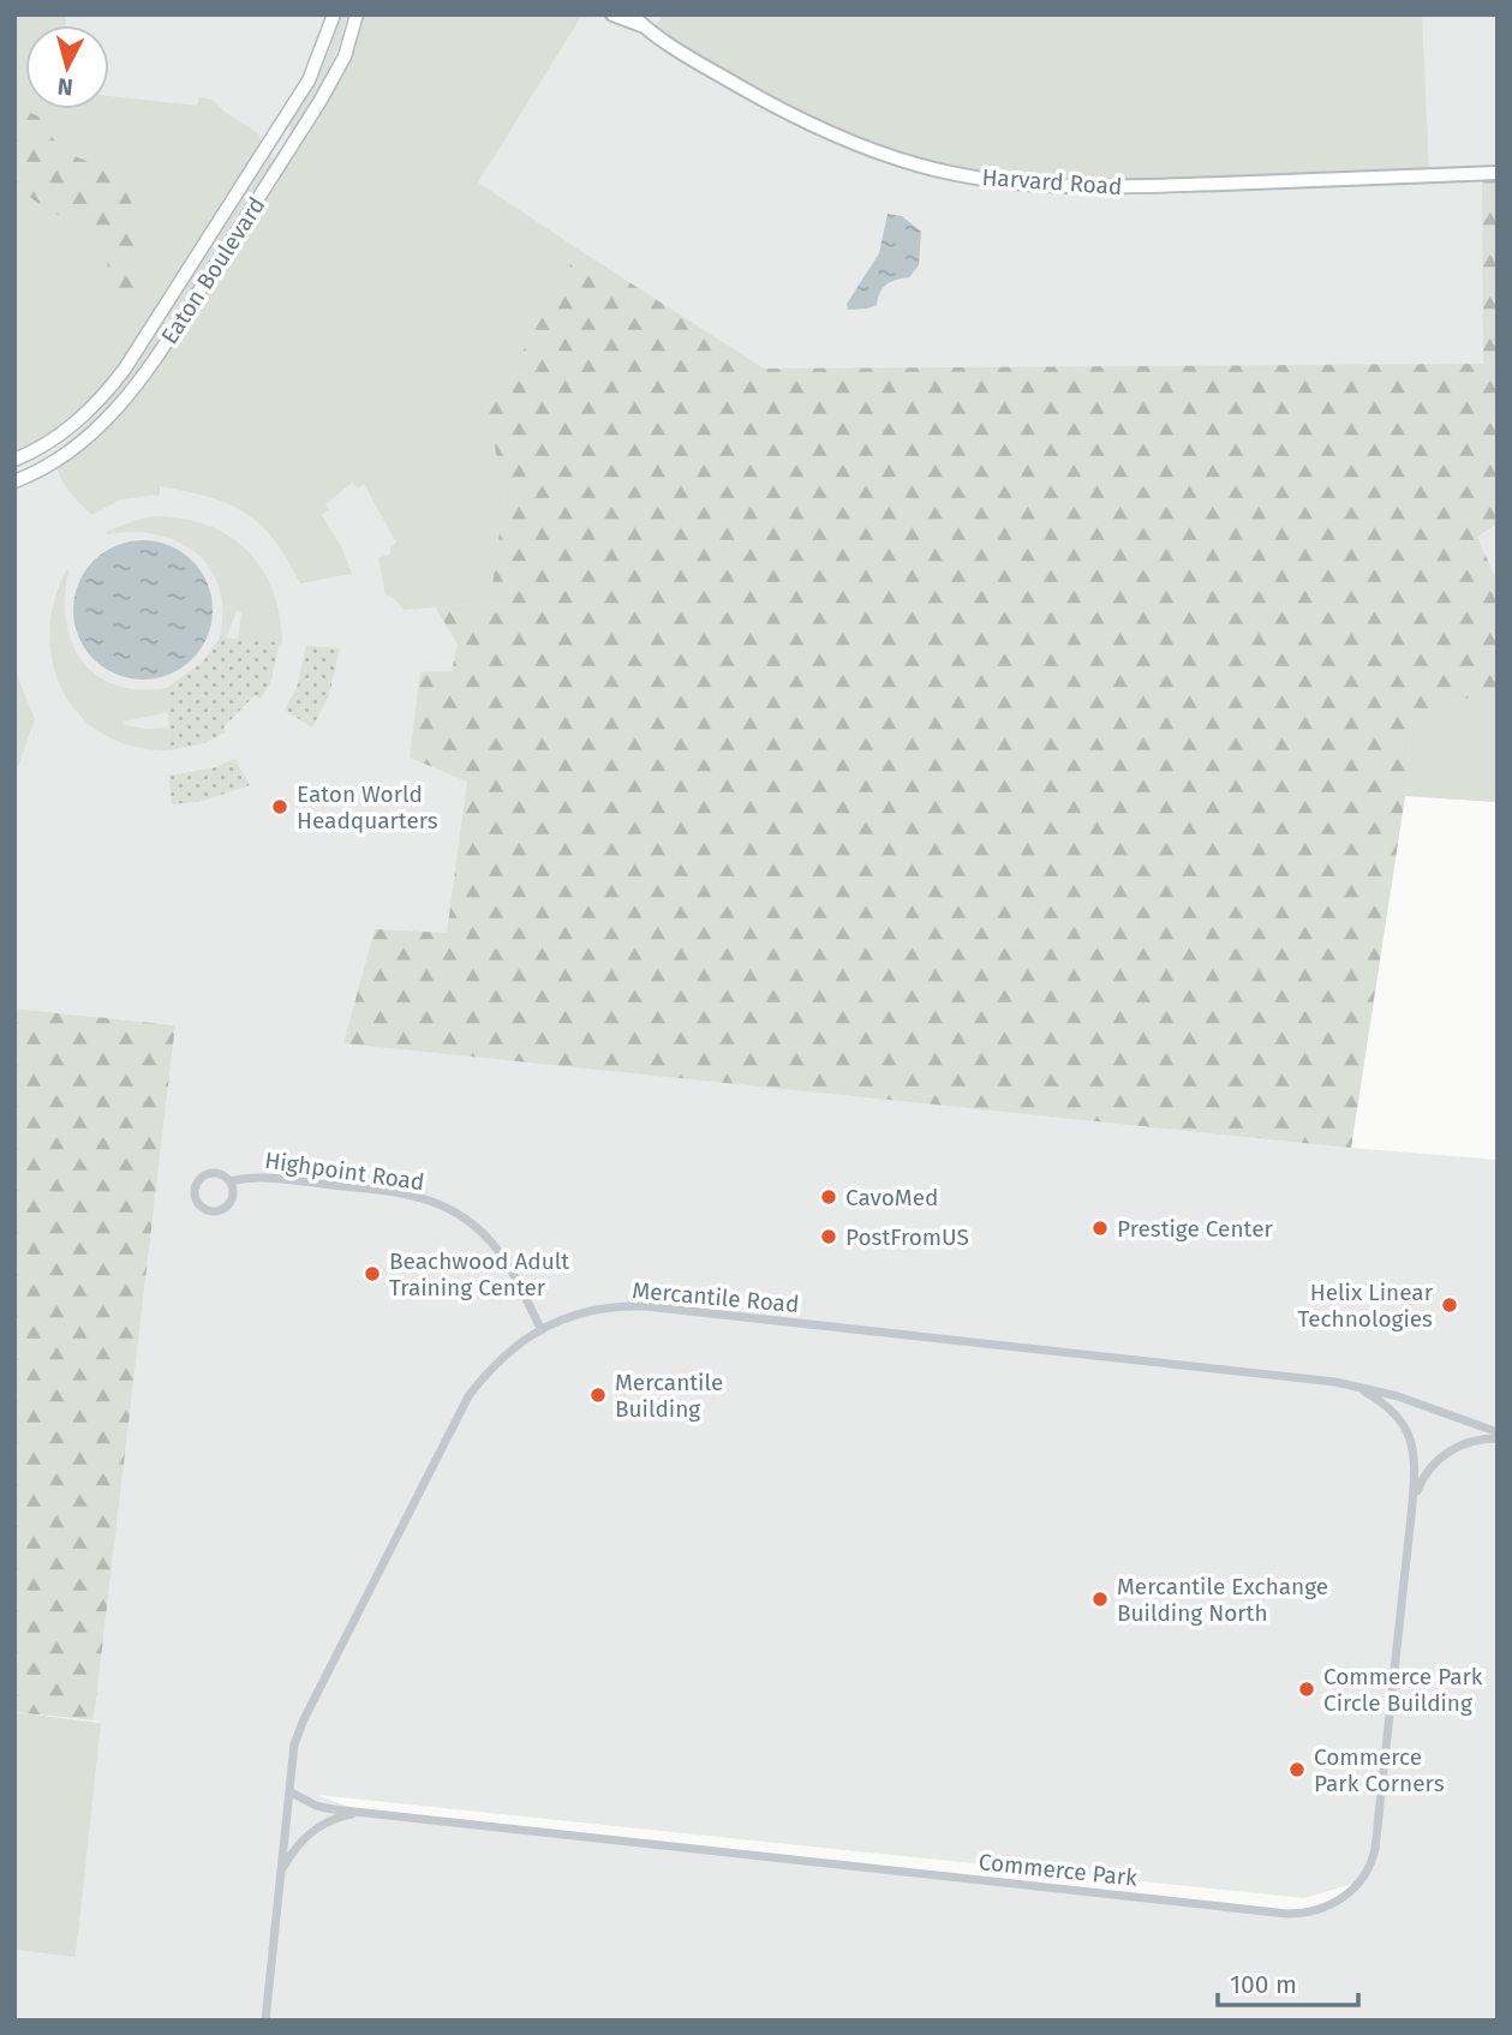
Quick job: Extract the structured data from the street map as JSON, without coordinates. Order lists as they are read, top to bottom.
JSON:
{
  "streets": {
    "main road": ["Harvard Road"],
    "street": [
      "Eaton Boulevard",
      "Highpoint Road",
      "Mercantile Road",
      "Commerce Park"
    ]
  },
  "crossings": [
    ["Highpoint Road", "Mercantile Road"],
    ["Mercantile Road", "Commerce Park"]
  ],
  "places": [
    "Eaton World Headquarters",
    "CavoMed",
    "Prestige Center",
    "PostFromUS",
    "Beachwood Adult Training Center",
    "Helix Linear Technologies",
    "Mercantile Building",
    "Mercantile Exchange Building North",
    "Commerce Park Circle Building",
    "Commerce Park Corners"
  ],
  "scale_bar": "100 m",
  "north": "bottom"
}
